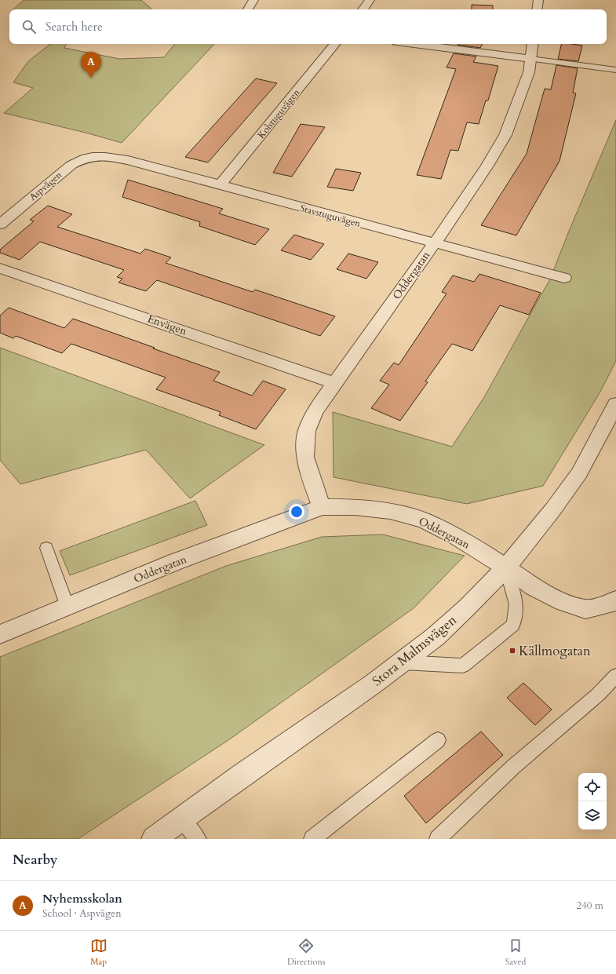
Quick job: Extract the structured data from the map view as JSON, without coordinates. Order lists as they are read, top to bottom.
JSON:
{
  "streets": {
    "street": [
      "Kolstuguvägen",
      "Aspvägen",
      "Stavstuguvägen",
      "Oddergatan",
      "Envägen",
      "Stora Malmsvägen"
    ]
  },
  "crossings": [
    ["Kolstuguvägen", "Stavstuguvägen"],
    ["Aspvägen", "Stavstuguvägen"],
    ["Stavstuguvägen", "Oddergatan"],
    ["Oddergatan", "Envägen"],
    ["Oddergatan", "Stora Malmsvägen"]
  ],
  "places": {
    "transit": ["Källmogatan"]
  },
  "page": {
    "search": "Search here",
    "pins": "A",
    "heading": "Nearby",
    "list": [
      {
        "mark": "A",
        "name": "Nyhemsskolan",
        "note": "School · Aspvägen",
        "value": "240 m"
      }
    ],
    "nav": ["Map", "Directions", "Saved"]
  }
}
